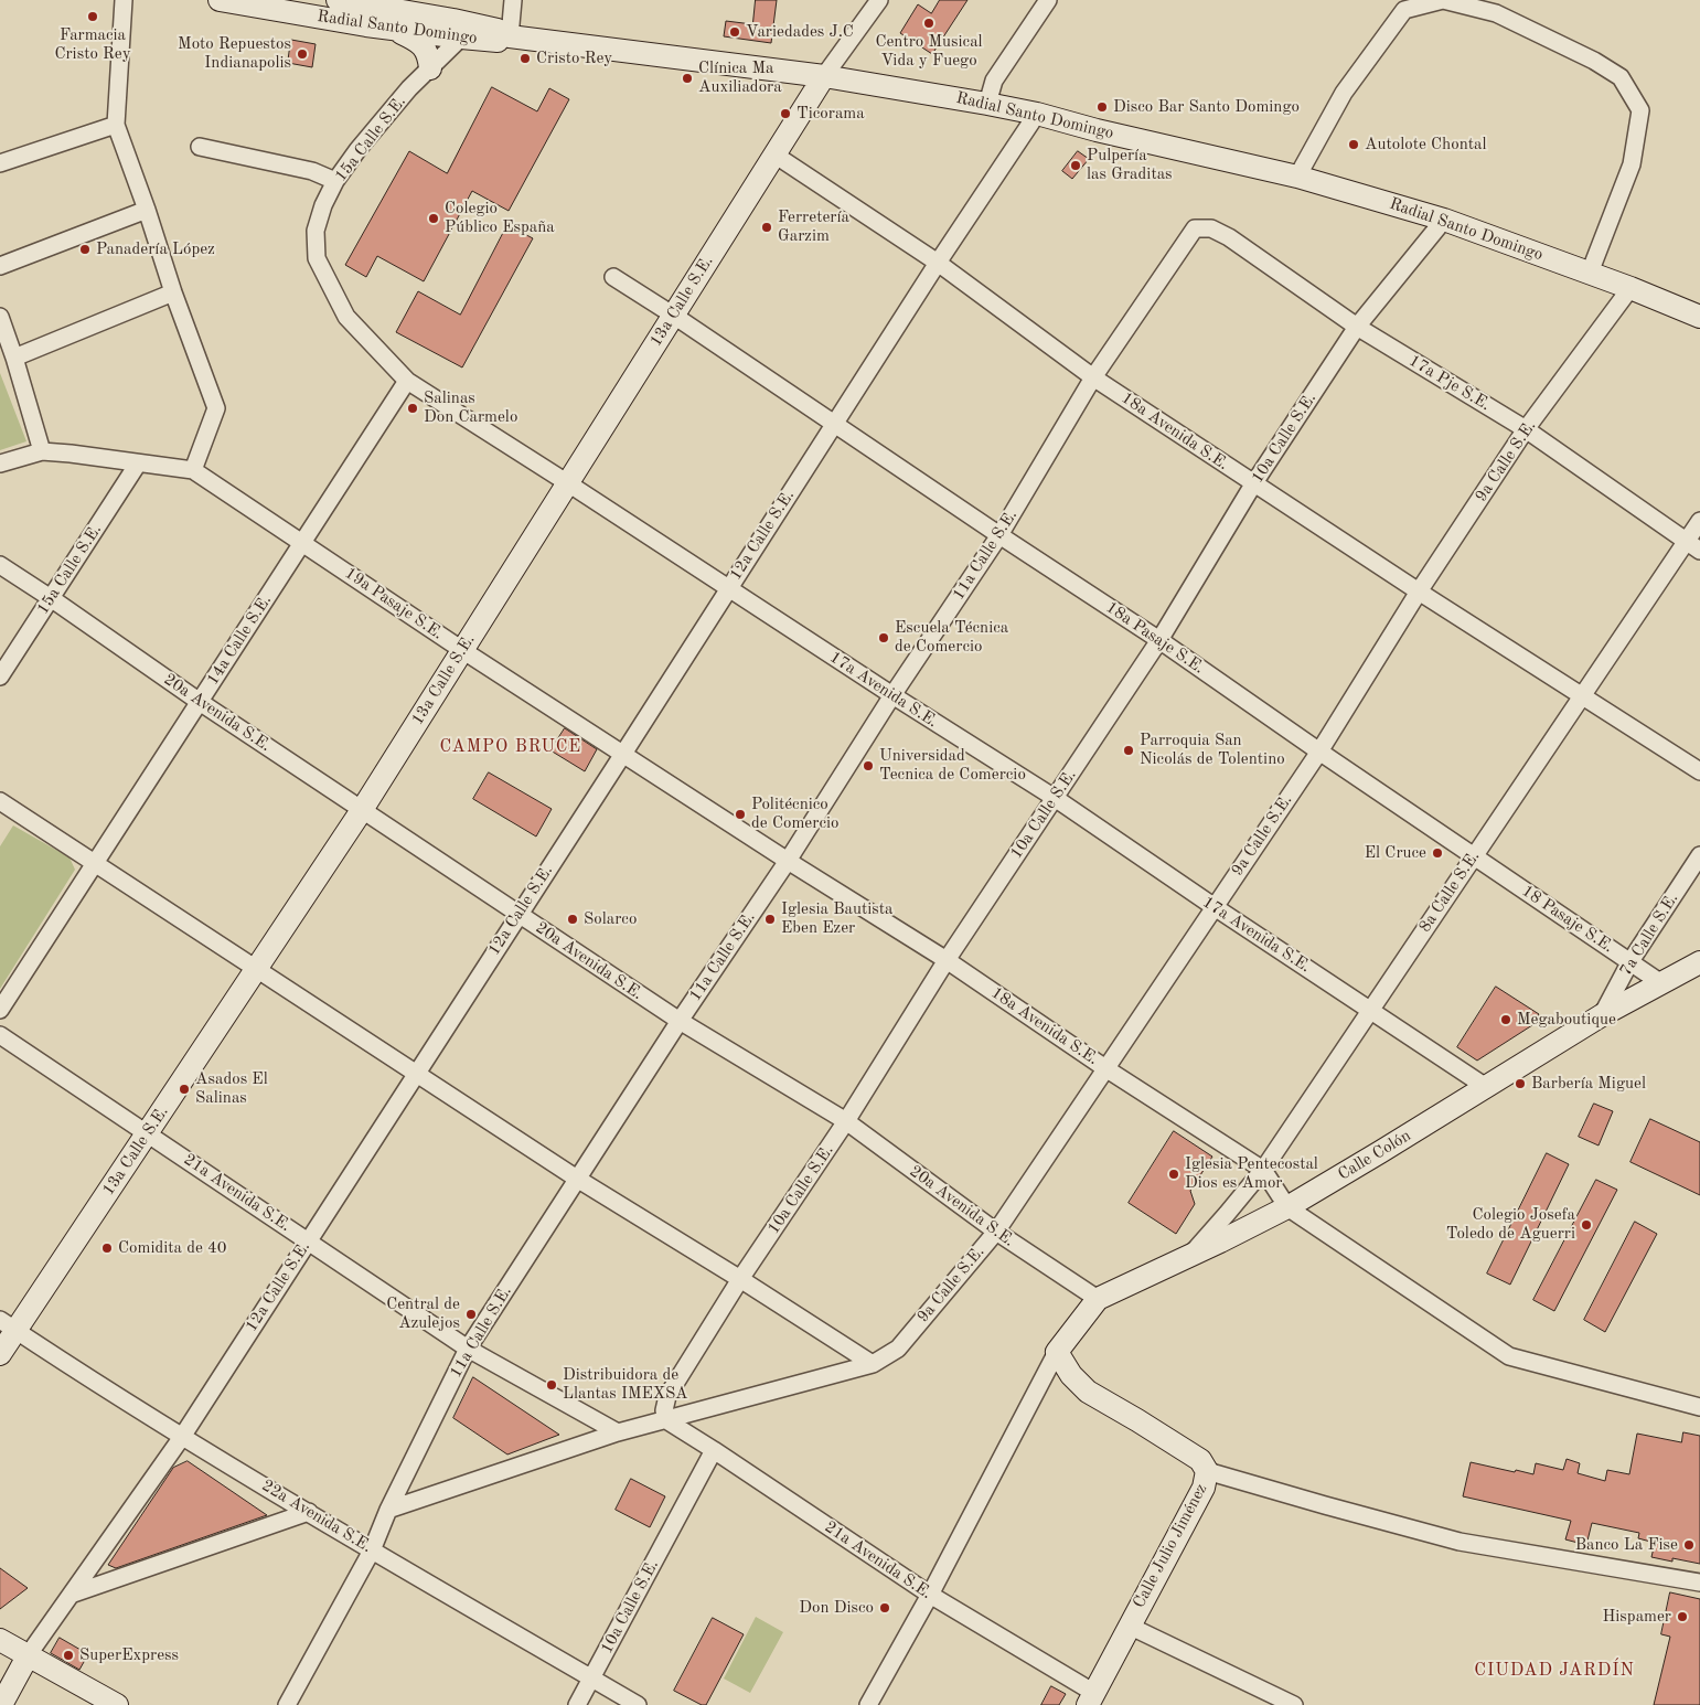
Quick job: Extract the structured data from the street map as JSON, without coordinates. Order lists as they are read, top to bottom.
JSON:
{
  "streets": {
    "main road": [
      "Radial Santo Domingo",
      "13a Calle S.E.",
      "12a Calle S.E.",
      "Calle Colón",
      "Calle Julio Jiménez"
    ],
    "street": [
      "15a Calle S.E.",
      "17a Pje S.E.",
      "18a Avenida S.E.",
      "10a Calle S.E.",
      "9a Calle S.E.",
      "11a Calle S.E.",
      "19a Pasaje S.E.",
      "18a Pasaje S.E.",
      "14a Calle S.E.",
      "17a Avenida S.E.",
      "20a Avenida S.E.",
      "8a Calle S.E.",
      "18 Pasaje S.E.",
      "7a Calle S.E.",
      "21a Avenida S.E.",
      "22a Avenida S.E."
    ]
  },
  "crossings": [
    ["Radial Santo Domingo", "15a Calle S.E."],
    ["Radial Santo Domingo", "13a Calle S.E."],
    ["Radial Santo Domingo", "10a Calle S.E."],
    ["Radial Santo Domingo", "9a Calle S.E."],
    ["Radial Santo Domingo", "12a Calle S.E."],
    ["15a Calle S.E.", "19a Pasaje S.E."],
    ["15a Calle S.E.", "17a Avenida S.E."],
    ["15a Calle S.E.", "20a Avenida S.E."],
    ["13a Calle S.E.", "18a Avenida S.E."],
    ["13a Calle S.E.", "19a Pasaje S.E."],
    ["13a Calle S.E.", "17a Avenida S.E."],
    ["13a Calle S.E.", "20a Avenida S.E."],
    ["13a Calle S.E.", "21a Avenida S.E."],
    ["13a Calle S.E.", "22a Avenida S.E."],
    ["17a Pje S.E.", "10a Calle S.E."],
    ["17a Pje S.E.", "9a Calle S.E."],
    ["17a Pje S.E.", "11a Calle S.E."],
    ["17a Pje S.E.", "8a Calle S.E."],
    ["18a Avenida S.E.", "10a Calle S.E."],
    ["18a Avenida S.E.", "9a Calle S.E."],
    ["18a Avenida S.E.", "12a Calle S.E."],
    ["18a Avenida S.E.", "11a Calle S.E."],
    ["18a Avenida S.E.", "19a Pasaje S.E."],
    ["18a Avenida S.E.", "8a Calle S.E."],
    ["18a Avenida S.E.", "Calle Colón"],
    ["10a Calle S.E.", "9a Calle S.E."],
    ["10a Calle S.E.", "18a Pasaje S.E."],
    ["10a Calle S.E.", "17a Avenida S.E."],
    ["10a Calle S.E.", "20a Avenida S.E."],
    ["10a Calle S.E.", "21a Avenida S.E."],
    ["10a Calle S.E.", "22a Avenida S.E."],
    ["9a Calle S.E.", "11a Calle S.E."],
    ["9a Calle S.E.", "18a Pasaje S.E."],
    ["9a Calle S.E.", "17a Avenida S.E."],
    ["9a Calle S.E.", "20a Avenida S.E."],
    ["9a Calle S.E.", "21a Avenida S.E."],
    ["12a Calle S.E.", "19a Pasaje S.E."],
    ["12a Calle S.E.", "18a Pasaje S.E."],
    ["12a Calle S.E.", "17a Avenida S.E."],
    ["12a Calle S.E.", "20a Avenida S.E."],
    ["12a Calle S.E.", "21a Avenida S.E."],
    ["12a Calle S.E.", "22a Avenida S.E."],
    ["11a Calle S.E.", "19a Pasaje S.E."],
    ["11a Calle S.E.", "18a Pasaje S.E."],
    ["11a Calle S.E.", "17a Avenida S.E."],
    ["11a Calle S.E.", "20a Avenida S.E."],
    ["11a Calle S.E.", "21a Avenida S.E."],
    ["11a Calle S.E.", "22a Avenida S.E."],
    ["19a Pasaje S.E.", "14a Calle S.E."],
    ["18a Pasaje S.E.", "8a Calle S.E."],
    ["18a Pasaje S.E.", "18 Pasaje S.E."],
    ["14a Calle S.E.", "17a Avenida S.E."],
    ["14a Calle S.E.", "20a Avenida S.E."],
    ["17a Avenida S.E.", "8a Calle S.E."],
    ["17a Avenida S.E.", "Calle Colón"],
    ["20a Avenida S.E.", "Calle Colón"],
    ["8a Calle S.E.", "18 Pasaje S.E."],
    ["8a Calle S.E.", "Calle Colón"],
    ["18 Pasaje S.E.", "7a Calle S.E."],
    ["18 Pasaje S.E.", "Calle Colón"],
    ["7a Calle S.E.", "Calle Colón"],
    ["Calle Colón", "Calle Julio Jiménez"],
    ["21a Avenida S.E.", "Calle Julio Jiménez"]
  ],
  "districts": ["CAMPO BRUCE", "CIUDAD JARDÍN"],
  "places": [
    "Farmacia Cristo Rey",
    "Centro Musical Vida y Fuego",
    "Variedades J.C",
    "Moto Repuestos Indianapolis",
    "Cristo Rey",
    "Clínica Ma Auxiliadora",
    "Disco Bar Santo Domingo",
    "Ticorama",
    "Autolote Chontal",
    "Pulpería las Graditas",
    "Colegio Público España",
    "Ferretería Garzim",
    "Panadería López",
    "Salinas Don Carmelo",
    "Escuela Técnica de Comercio",
    "Parroquia San Nicolás de Tolentino",
    "Universidad Tecnica de Comercio",
    "Politécnico de Comercio",
    "El Cruce",
    "Solarco",
    "Iglesia Bautista Eben Ezer",
    "Megaboutique",
    "Barbería Miguel",
    "Asados El Salinas",
    "Iglesia Pentecostal Dios es Amor",
    "Colegio Josefa Toledo de Aguerri",
    "Comidita de 40",
    "Central de Azulejos",
    "Distribuidora de Llantas IMEXSA",
    "Banco La Fise",
    "Don Disco",
    "Hispamer",
    "SuperExpress"
  ]
}
